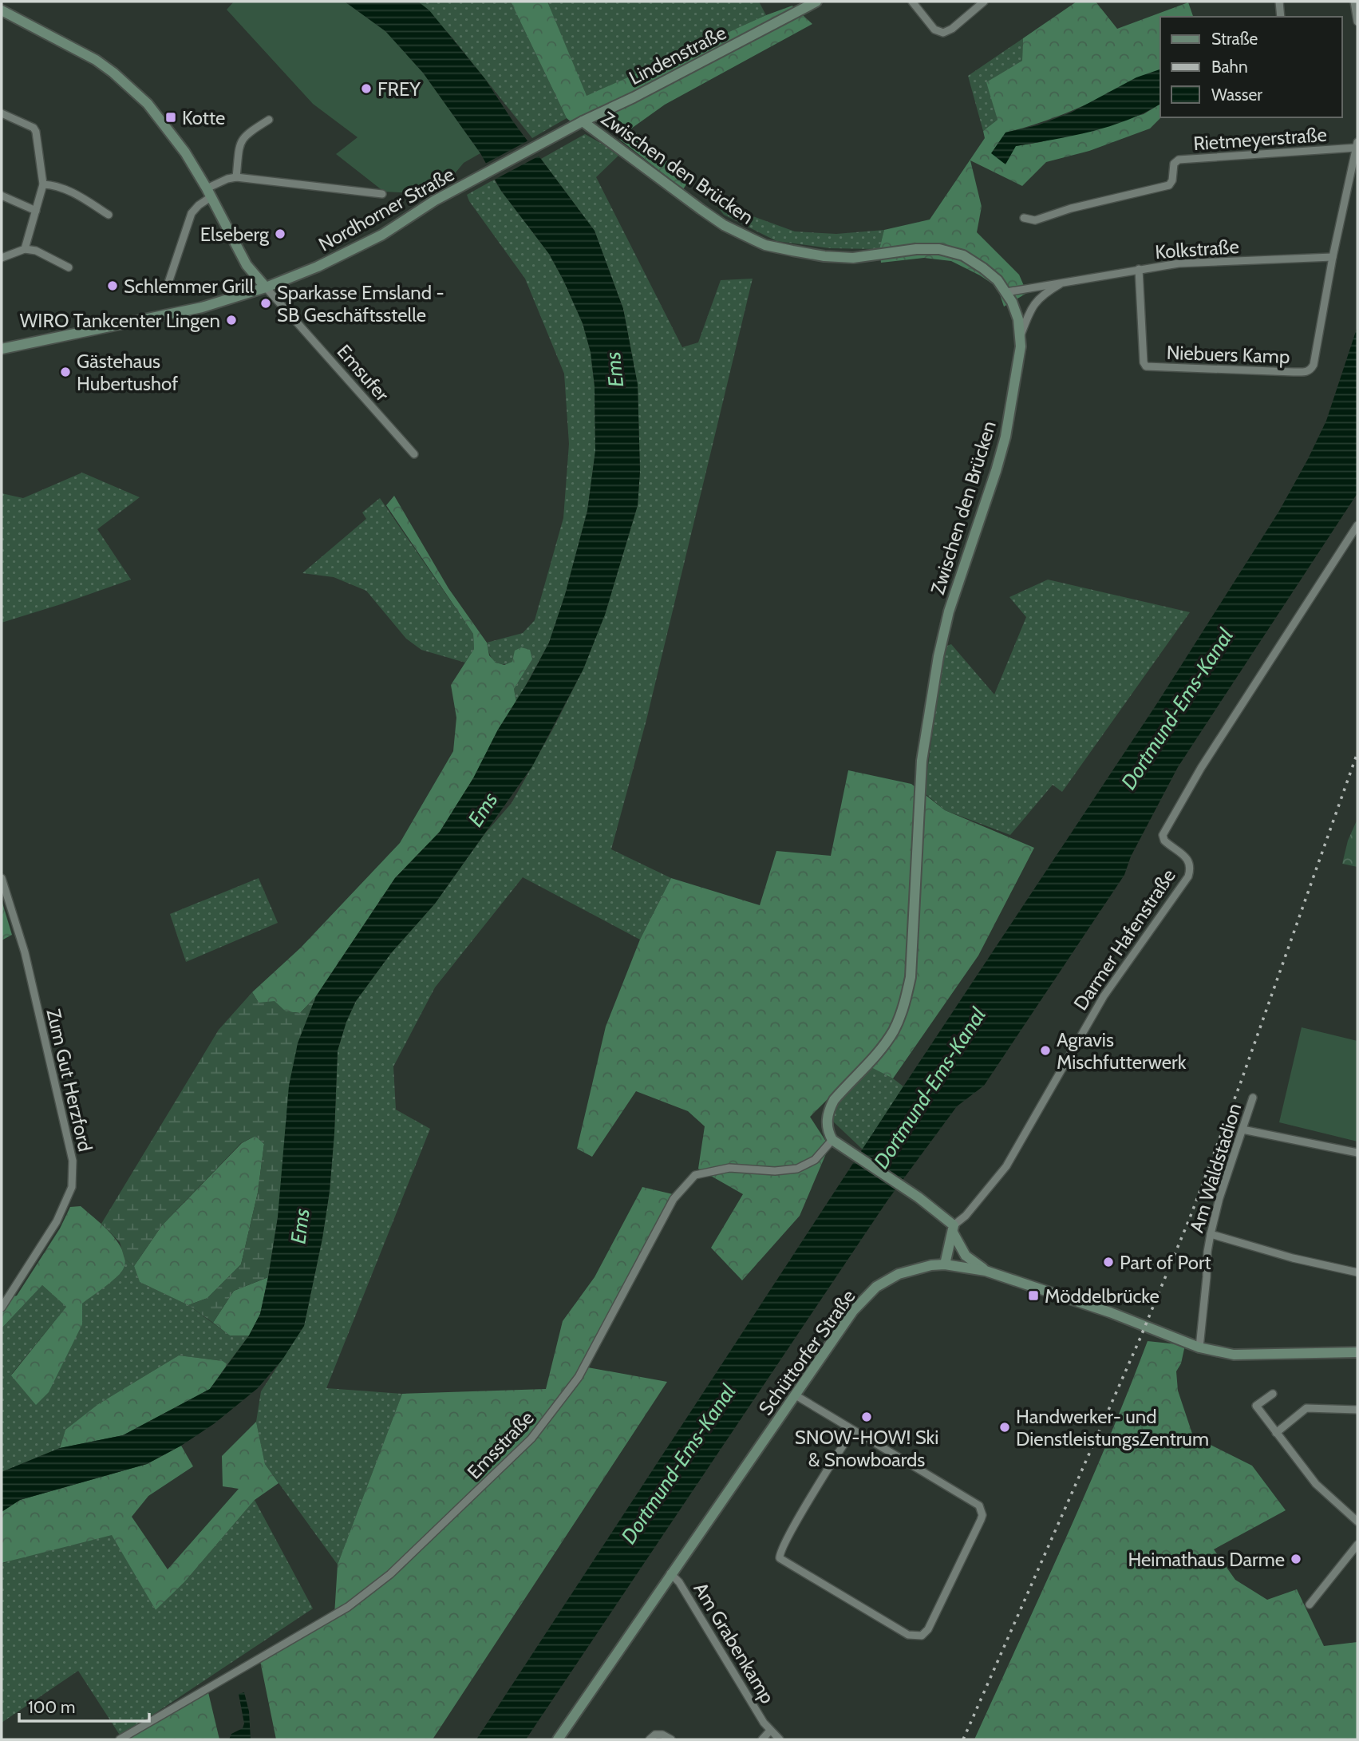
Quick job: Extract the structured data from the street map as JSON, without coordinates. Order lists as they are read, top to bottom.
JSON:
{
  "streets": {
    "street": [
      "Lindenstraße",
      "Rietmeyerstraße",
      "Zwischen den Brücken",
      "Nordhorner Straße",
      "Kolkstraße",
      "Niebuers Kamp",
      "Emsufer",
      "Darmer Hafenstraße",
      "Zum Gut Herzford",
      "Am Waldstadion",
      "Schüttorfer Straße",
      "Emsstraße",
      "Am Grabenkamp"
    ]
  },
  "crossings": [
    ["Lindenstraße", "Zwischen den Brücken"],
    ["Lindenstraße", "Nordhorner Straße"],
    ["Zwischen den Brücken", "Kolkstraße"],
    ["Zwischen den Brücken", "Emsstraße"],
    ["Nordhorner Straße", "Emsufer"],
    ["Kolkstraße", "Niebuers Kamp"],
    ["Am Waldstadion", "Schüttorfer Straße"],
    ["Schüttorfer Straße", "Am Grabenkamp"]
  ],
  "water": ["Ems", "Dortmund-Ems-Kanal"],
  "places": {
    "other": [
      "FREY",
      "Elseberg",
      "Schlemmer Grill",
      "Sparkasse Emsland - SB Geschäftsstelle",
      "WIRO Tankcenter Lingen",
      "Gästehaus Hubertushof",
      "Agravis Mischfutterwerk",
      "Part of Port",
      "SNOW-HOW! Ski & Snowboards",
      "Handwerker- und DienstleistungsZentrum",
      "Heimathaus Darme"
    ],
    "transit": ["Kotte", "Möddelbrücke"]
  },
  "legend": ["Straße", "Bahn", "Wasser"],
  "scale_bar": "100 m"
}
